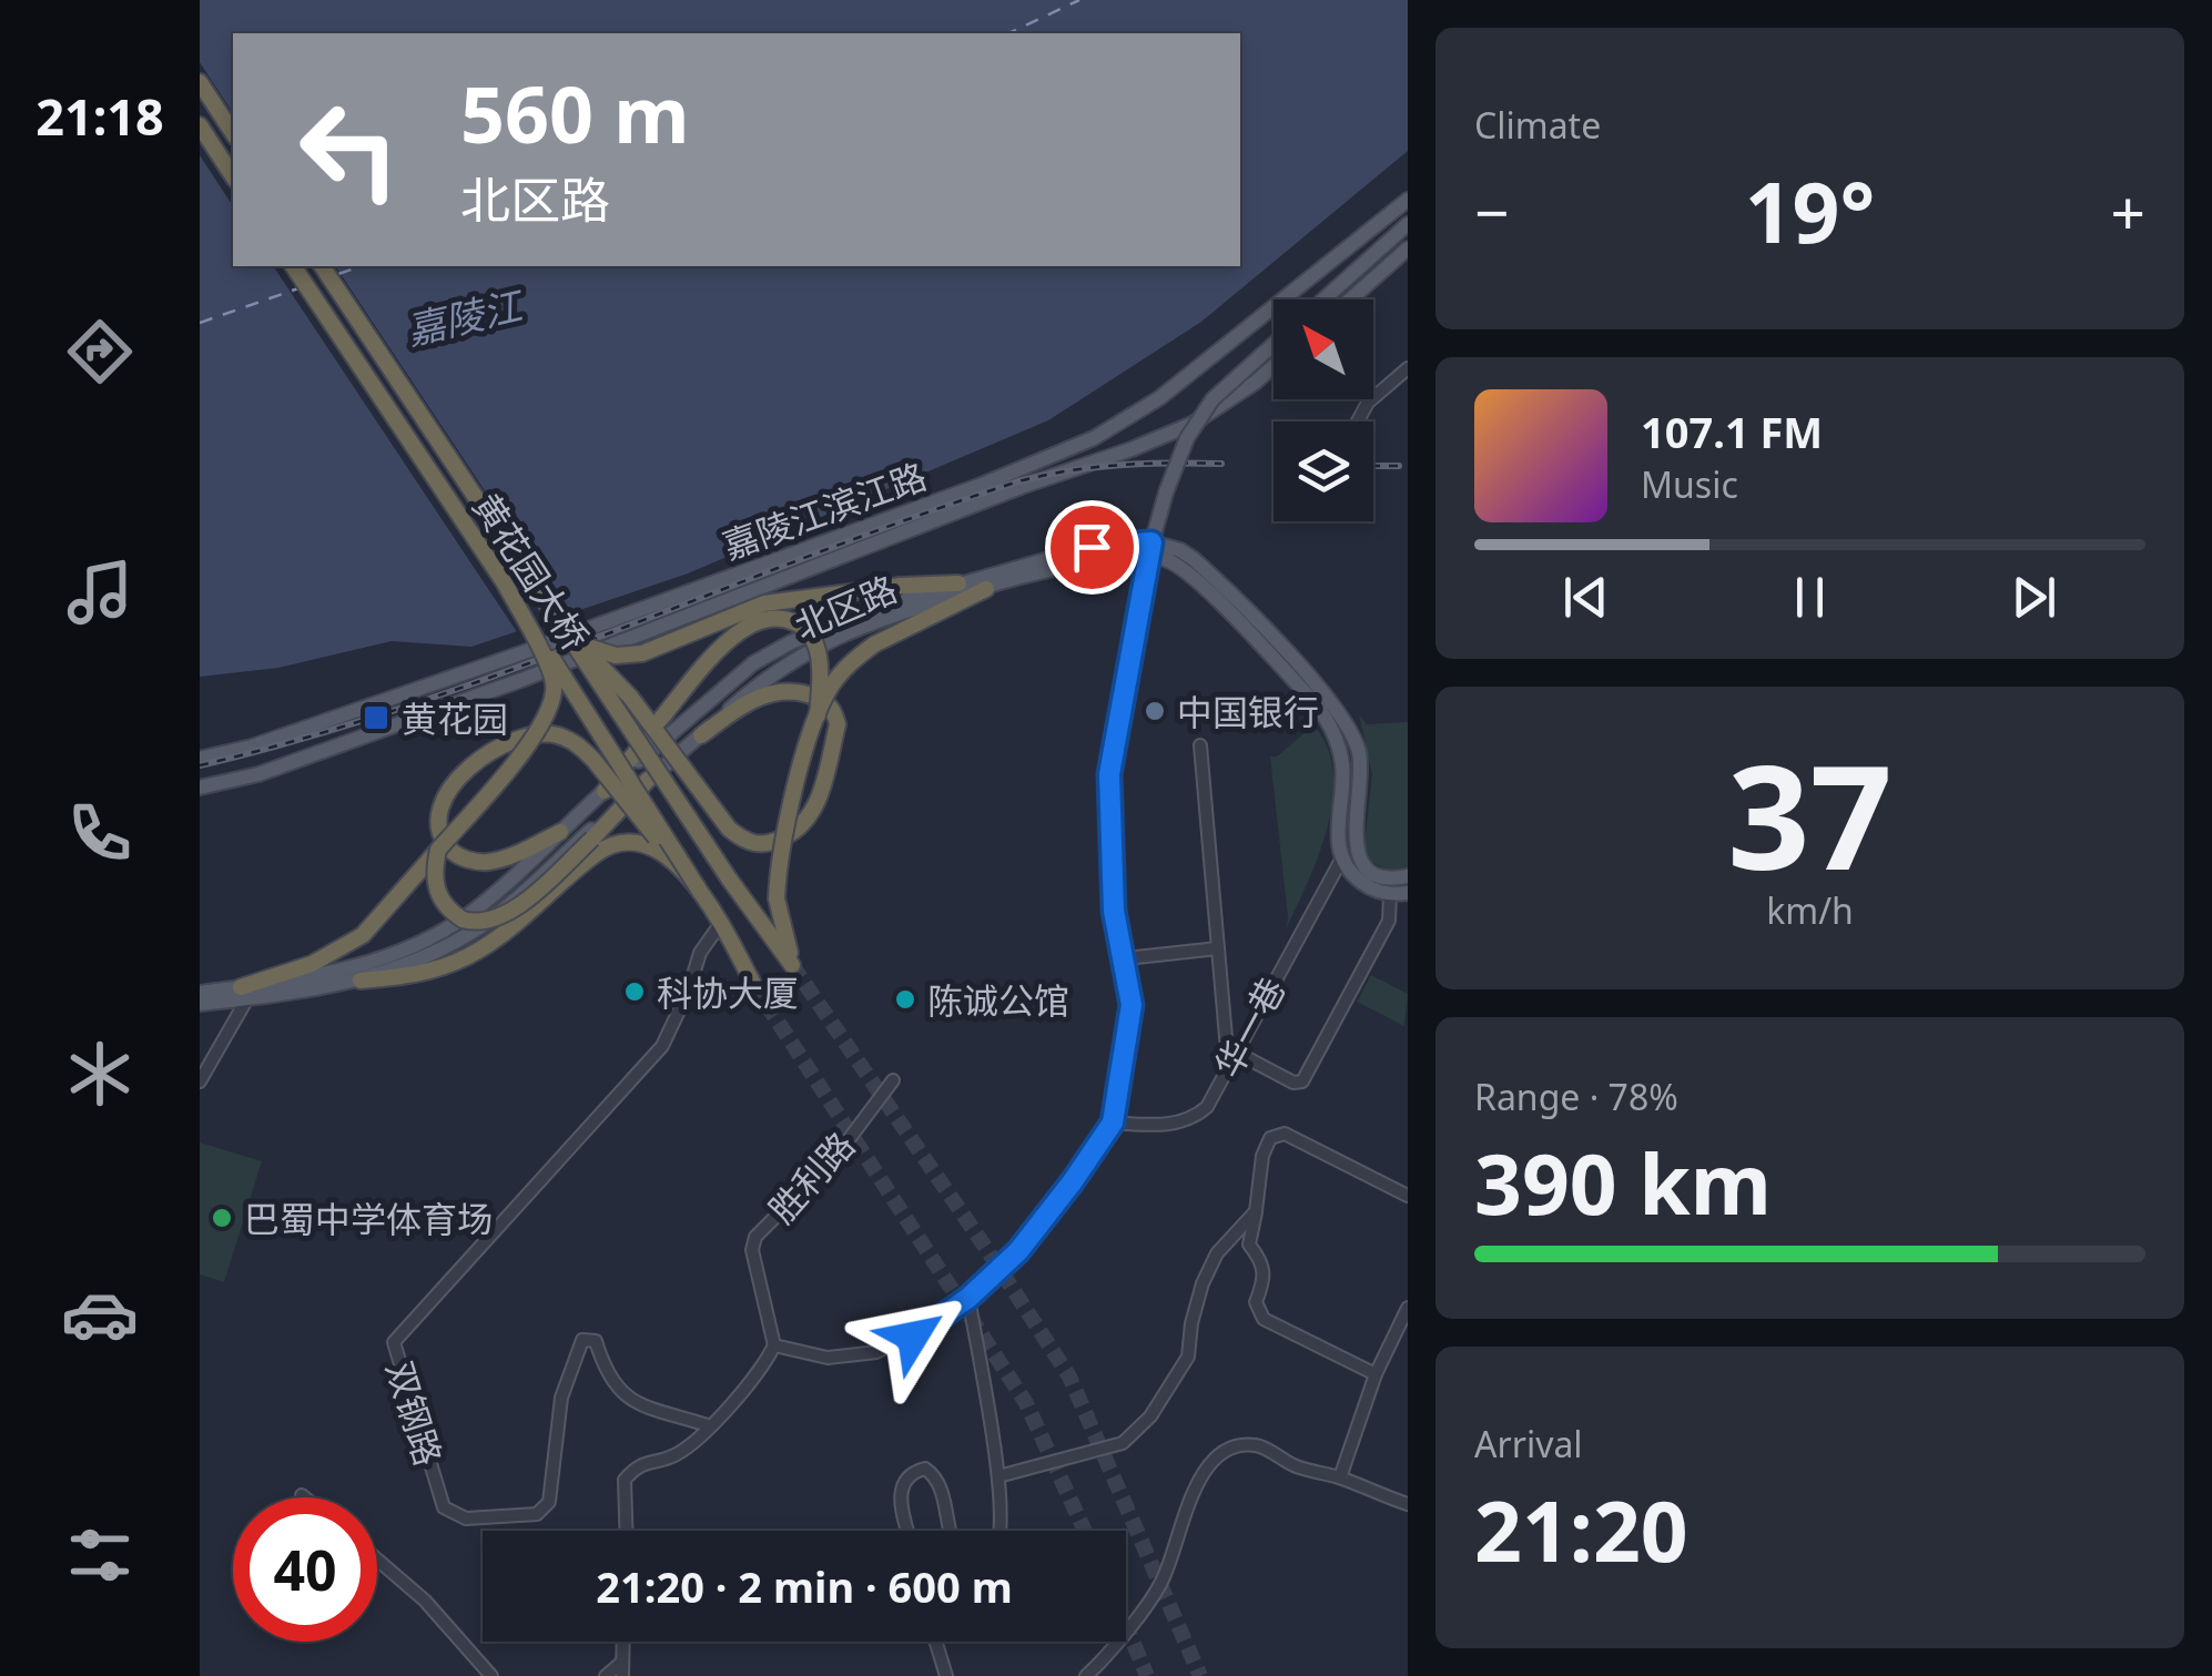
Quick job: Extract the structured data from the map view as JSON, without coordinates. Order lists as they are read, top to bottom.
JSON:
{
  "streets": {
    "highway": ["黄花园大桥"],
    "main road": ["嘉陵江滨江路", "北区路"],
    "street": ["华一巷", "胜利路", "双钢路"]
  },
  "crossings": [
    ["黄花园大桥", "双钢路"]
  ],
  "water": ["嘉陵江"],
  "places": {
    "other": [
      "中国银行",
      "科协大厦",
      "陈诚公馆",
      "巴蜀中学体育场"
    ],
    "transit": ["黄花园"]
  },
  "north": "top left",
  "page": {
    "tabs": "21:18",
    "tile": [
      "Climate",
      ["37", "km/h"],
      ["Range · 78%", "390 km"],
      ["Arrival", "21:20"]
    ],
    "turn": ["560 m", "北区路"],
    "heat": ["−", "19°", "+"],
    "song": ["107.1 FM", "Music"],
    "limit": "40",
    "trip": "21:20 · 2 min · 600 m"
  }
}
